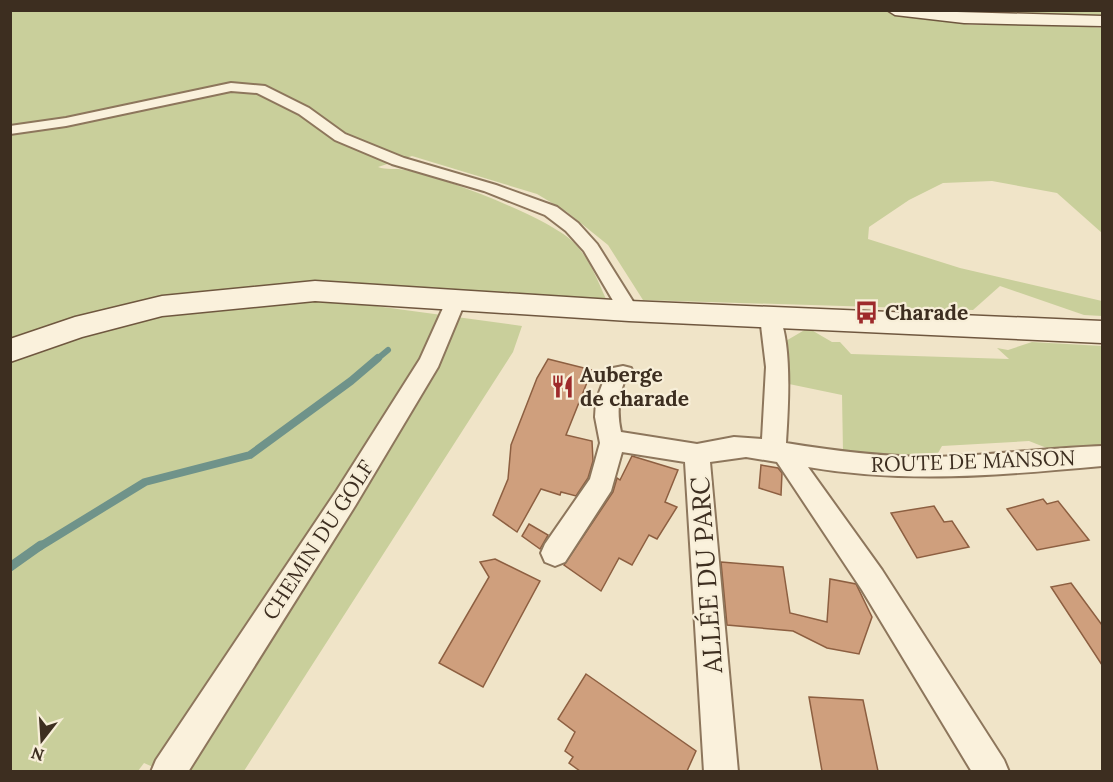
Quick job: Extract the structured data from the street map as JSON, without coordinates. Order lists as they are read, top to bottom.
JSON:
{
  "streets": {
    "street": ["ROUTE DE MANSON", "CHEMIN DU GOLF", "ALLÉE DU PARC"]
  },
  "crossings": [
    ["ROUTE DE MANSON", "ALLÉE DU PARC"]
  ],
  "places": {
    "bus stop": ["Charade"],
    "restaurant": ["Auberge de charade"]
  },
  "north": "bottom"
}
